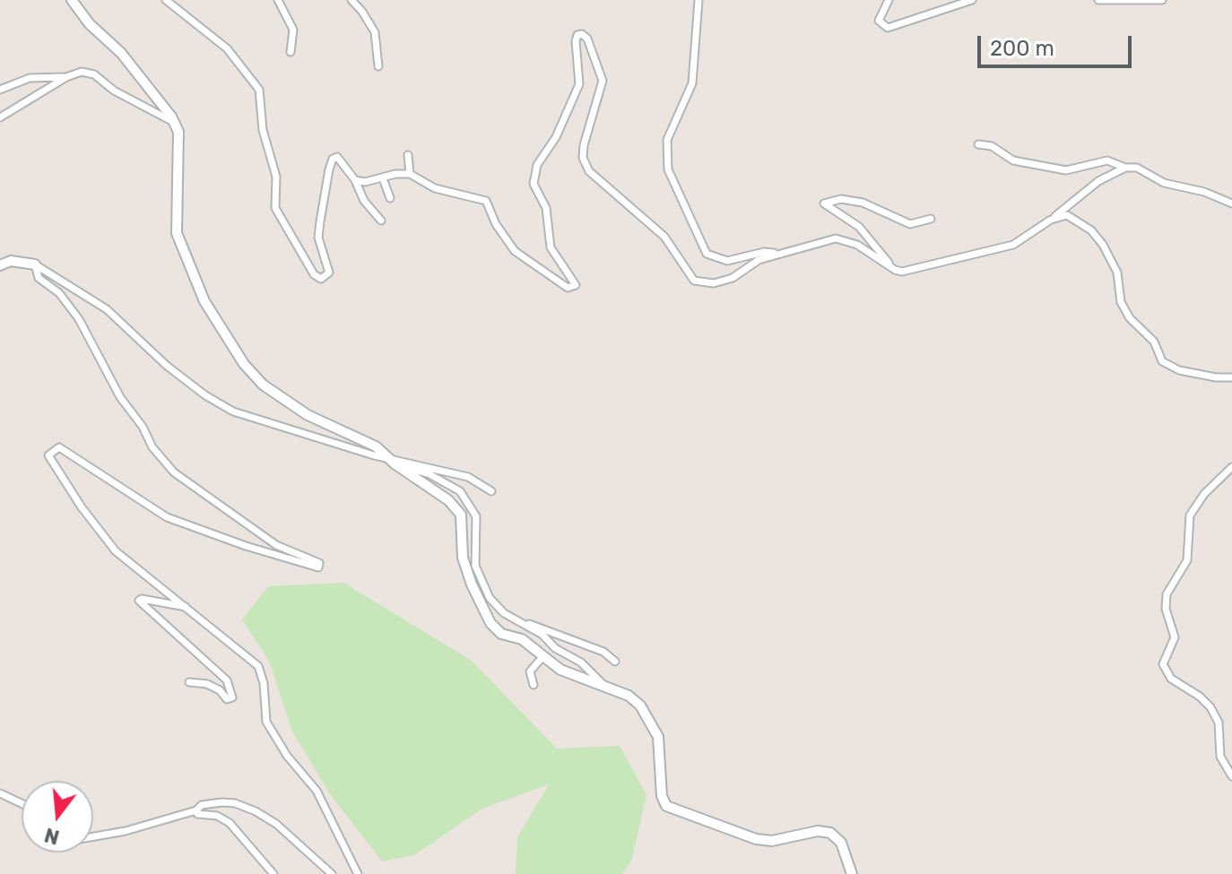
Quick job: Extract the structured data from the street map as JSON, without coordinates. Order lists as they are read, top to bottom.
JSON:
{
  "scale_bar": "200 m",
  "north": "bottom"
}
